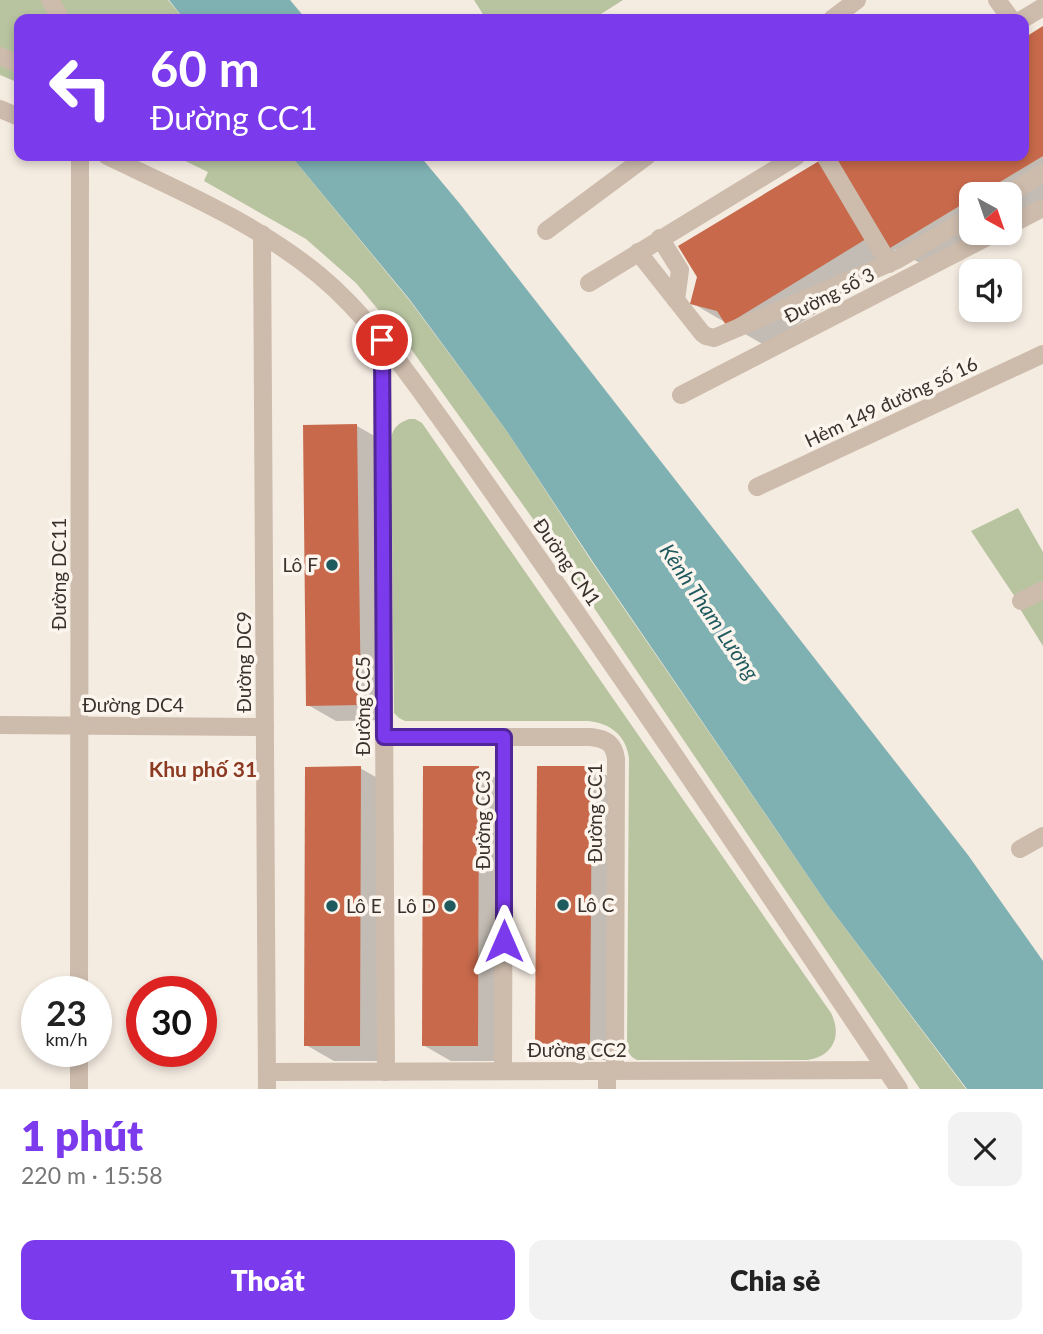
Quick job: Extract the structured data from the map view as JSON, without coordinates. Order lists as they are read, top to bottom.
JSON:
{
  "streets": {
    "street": [
      "Đường số 3",
      "Hẻm 149 đường số 16",
      "Đường CN1",
      "Đường DC11",
      "Đường DC9",
      "Đường DC4",
      "Đường CC5",
      "Đường CC1",
      "Đường CC3",
      "Đường CC2"
    ]
  },
  "crossings": [
    ["Đường CN1", "Đường DC9"],
    ["Đường CN1", "Đường CC5"],
    ["Đường CN1", "Đường CC2"],
    ["Đường DC11", "Đường DC4"],
    ["Đường DC9", "Đường DC4"],
    ["Đường DC9", "Đường CC2"],
    ["Đường CC5", "Đường CC1"],
    ["Đường CC5", "Đường CC2"],
    ["Đường CC1", "Đường CC3"],
    ["Đường CC1", "Đường CC2"],
    ["Đường CC3", "Đường CC2"]
  ],
  "districts": ["Khu phố 31"],
  "water": ["Kênh Tham Lương"],
  "places": [
    "Lô F",
    "Lô C",
    "Lô E",
    "Lô D"
  ],
  "north": "bottom right",
  "page": {
    "turn": ["60 m", "Đường CC1"],
    "speed": "23 km/h",
    "limit": "30",
    "heading": ["1 phút", "220 m · 15:58"],
    "buttons": ["Thoát", "Chia sẻ"]
  }
}
